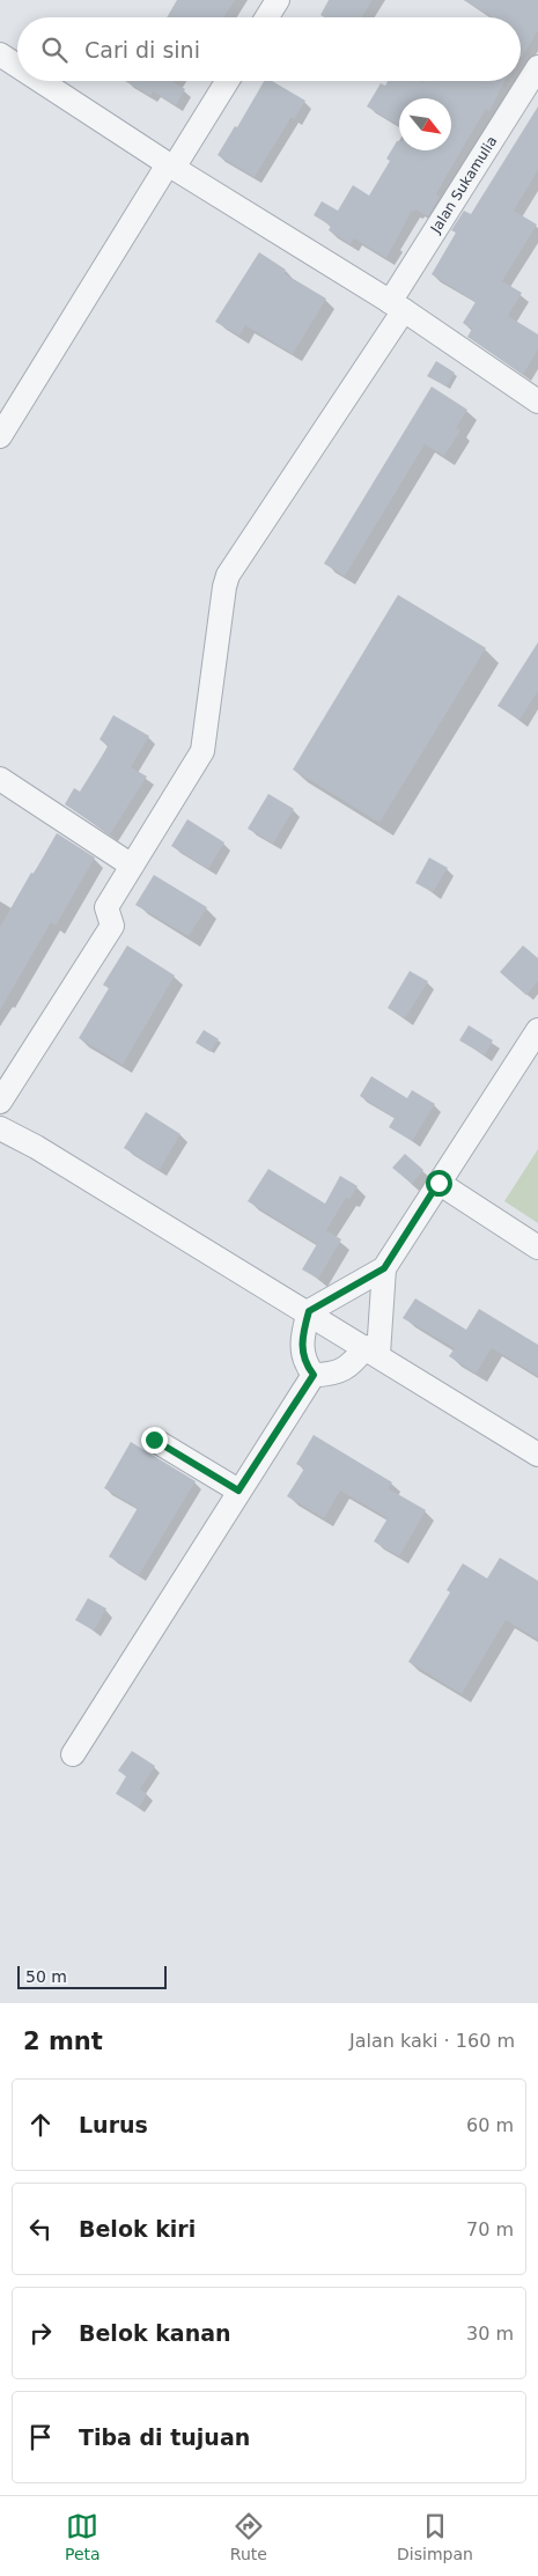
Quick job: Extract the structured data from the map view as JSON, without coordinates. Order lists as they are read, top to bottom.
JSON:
{
  "streets": {
    "street": ["Jalan Sukamulia"]
  },
  "scale_bar": "50 m",
  "north": "bottom right",
  "page": {
    "search": "Cari di sini",
    "scale": "50 m",
    "heading": ["2 mnt", "Jalan kaki · 160 m"],
    "list": [
      ["Lurus", "60 m"],
      ["Belok kiri", "70 m"],
      ["Belok kanan", "30 m"],
      "Tiba di tujuan"
    ],
    "nav": ["Peta", "Rute", "Disimpan"]
  }
}
